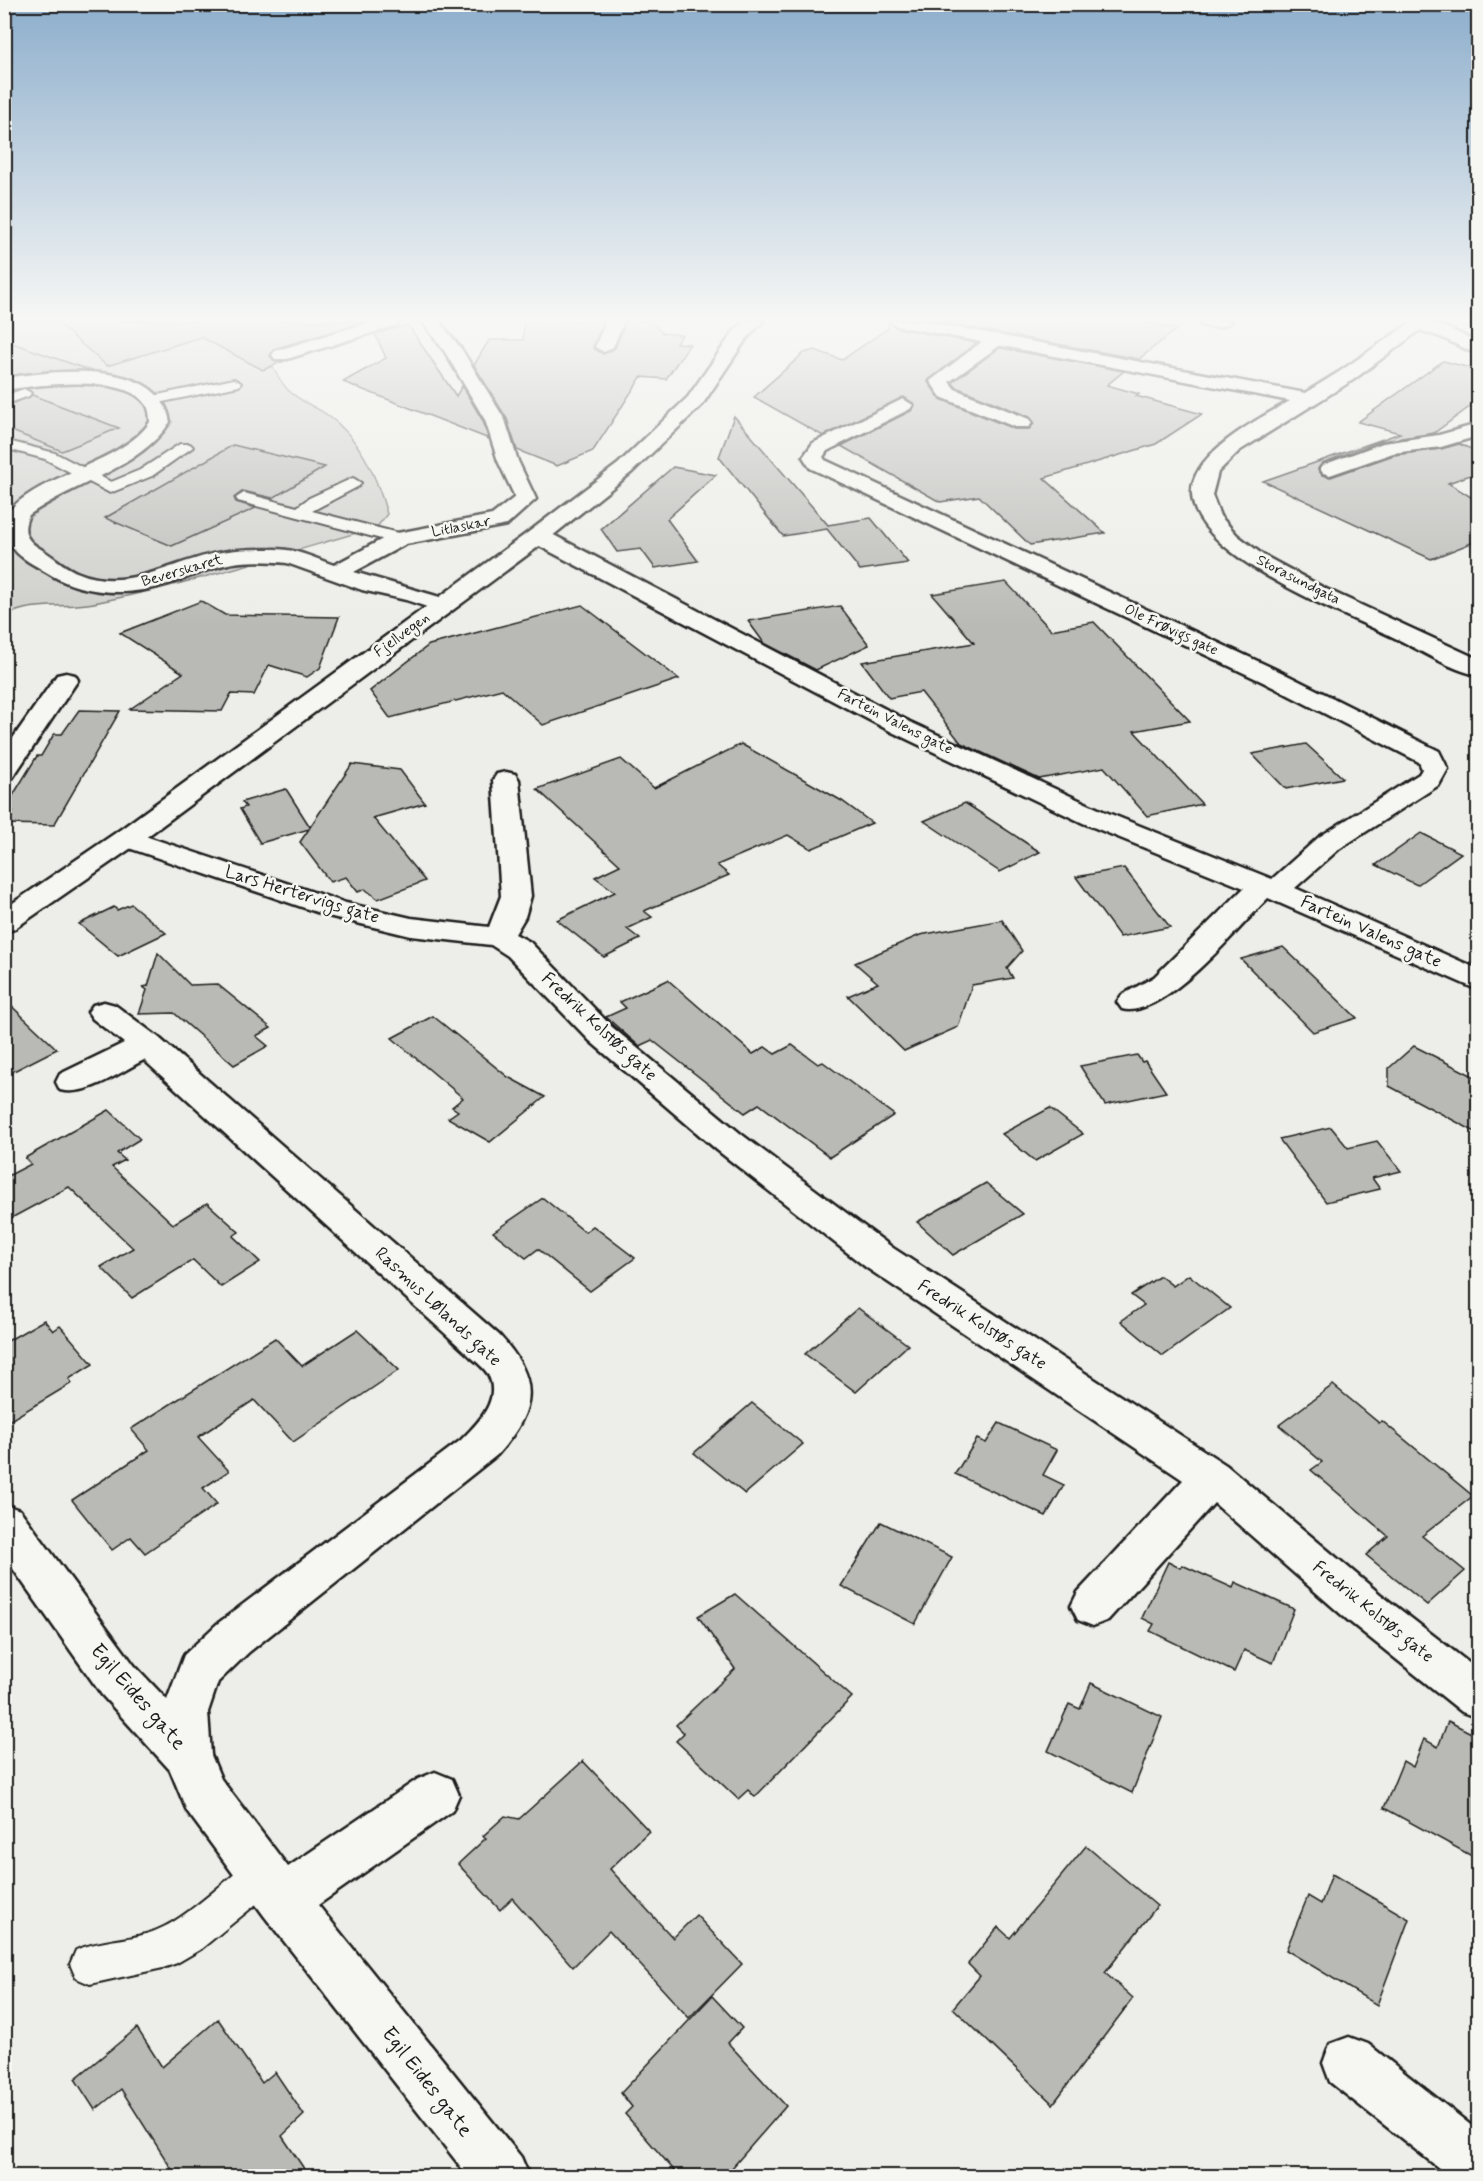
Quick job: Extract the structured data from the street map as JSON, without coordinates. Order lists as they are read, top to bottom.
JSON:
{
  "streets": {
    "street": [
      "Litlaskar",
      "Beverskaret",
      "Storasundgata",
      "Ole Frøvigs gate",
      "Fjellvegen",
      "Fartein Valens gate",
      "Lars Hertervigs gate",
      "Fredrik Kolstøs gate",
      "Rasmus Lølands gate",
      "Egil Eides gate"
    ]
  },
  "crossings": [
    ["Beverskaret", "Fjellvegen"],
    ["Ole Frøvigs gate", "Fartein Valens gate"],
    ["Fjellvegen", "Fartein Valens gate"],
    ["Fjellvegen", "Lars Hertervigs gate"],
    ["Lars Hertervigs gate", "Fredrik Kolstøs gate"],
    ["Rasmus Lølands gate", "Egil Eides gate"]
  ]
}
